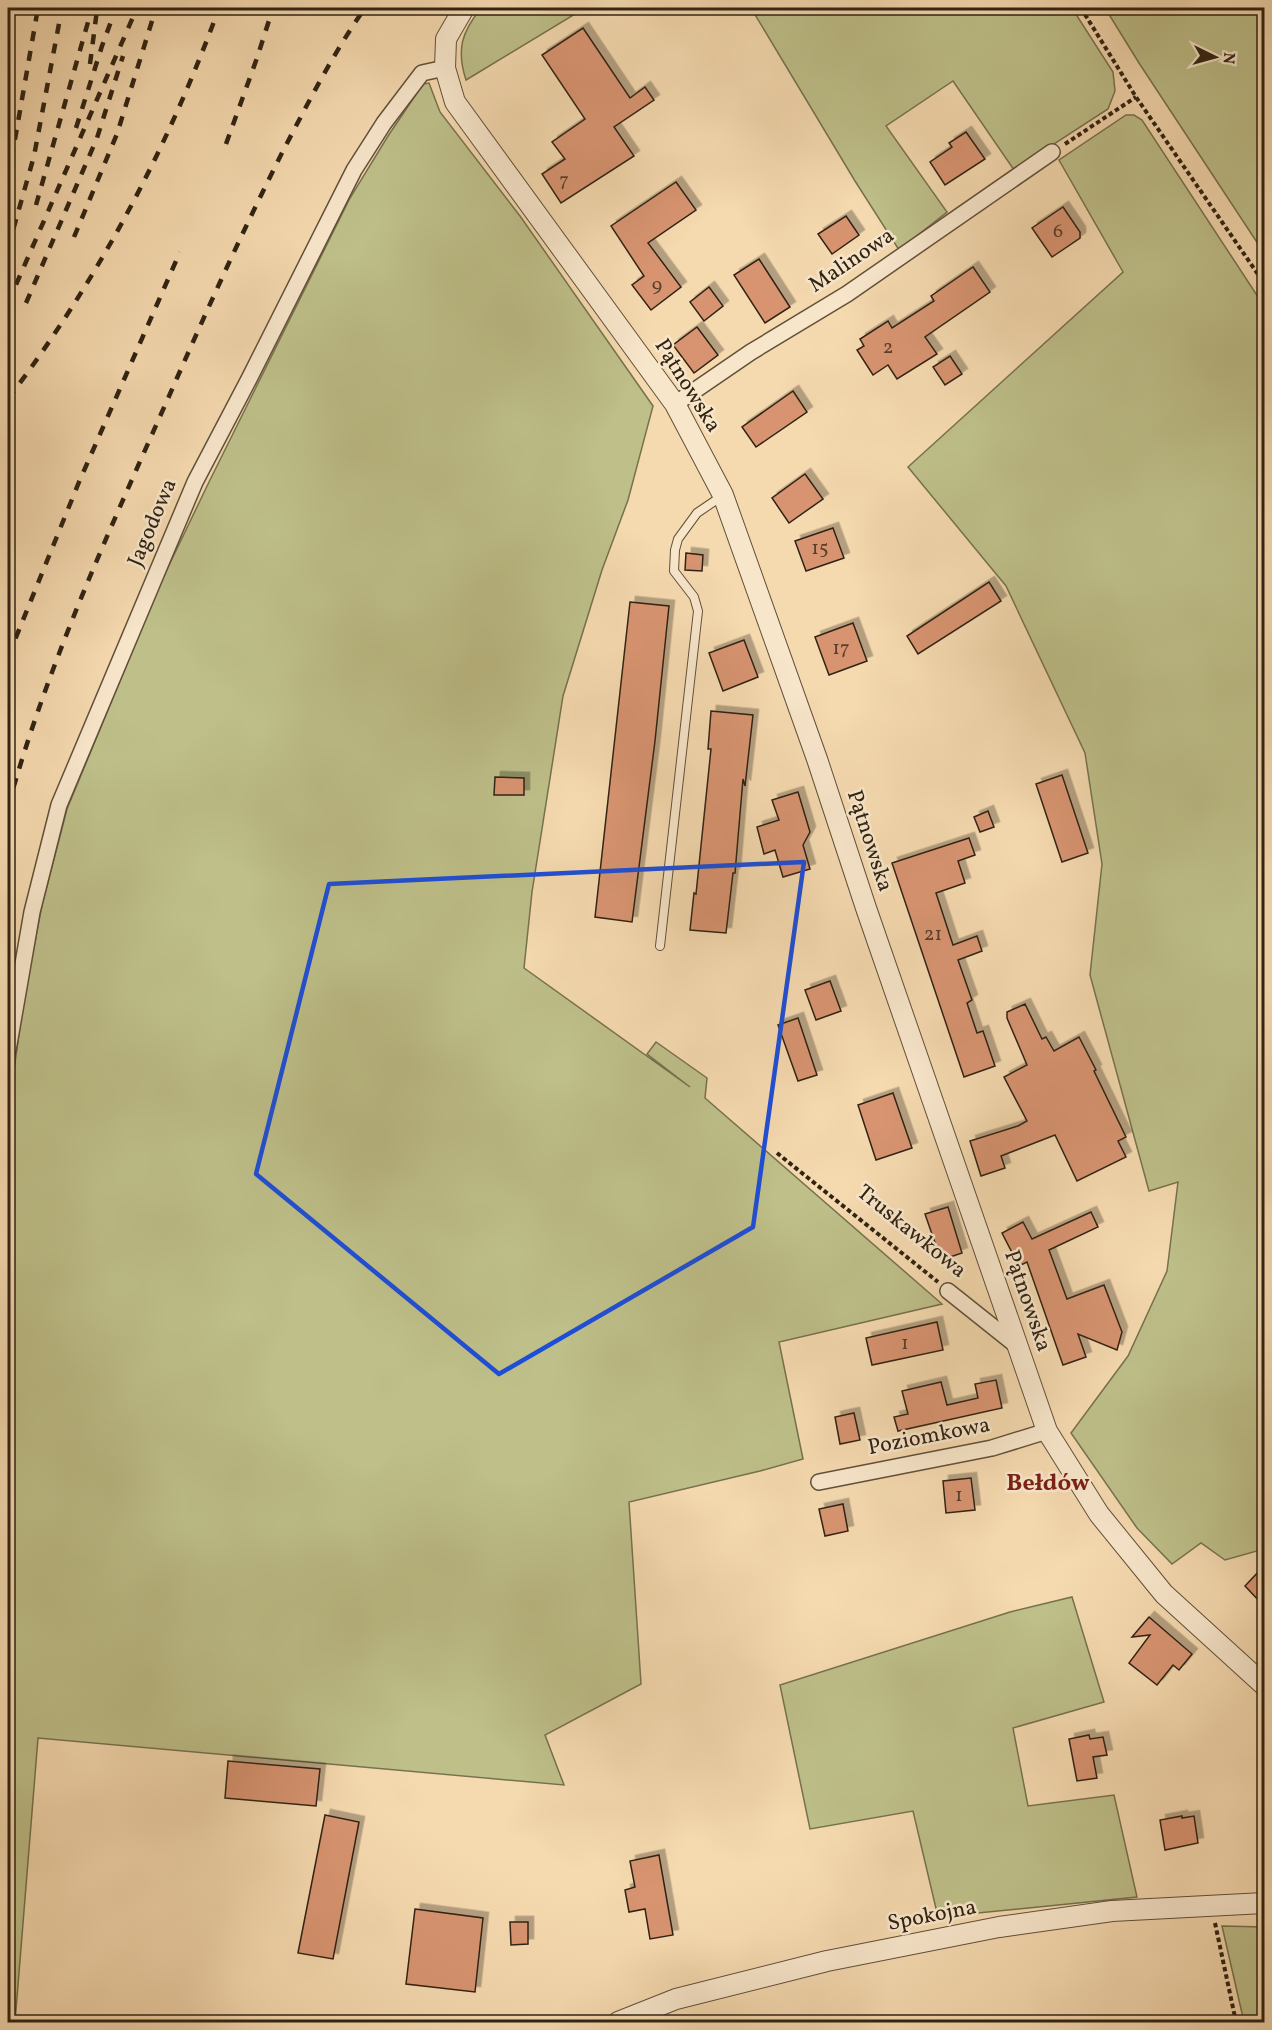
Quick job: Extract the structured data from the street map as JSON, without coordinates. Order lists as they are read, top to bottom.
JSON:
{
  "streets": {
    "street": [
      "Malinowa",
      "Pątnowska",
      "Jagodowa",
      "Truskawkowa",
      "Poziomkowa",
      "Spokojna"
    ]
  },
  "crossings": [
    ["Malinowa", "Pątnowska"],
    ["Pątnowska", "Jagodowa"],
    ["Pątnowska", "Truskawkowa"],
    ["Pątnowska", "Poziomkowa"]
  ],
  "districts": ["Bełdów"],
  "house_numbers": [
    "7",
    "6",
    "9",
    "2",
    "15",
    "17",
    "21",
    "1",
    "1"
  ],
  "north": "right"
}
